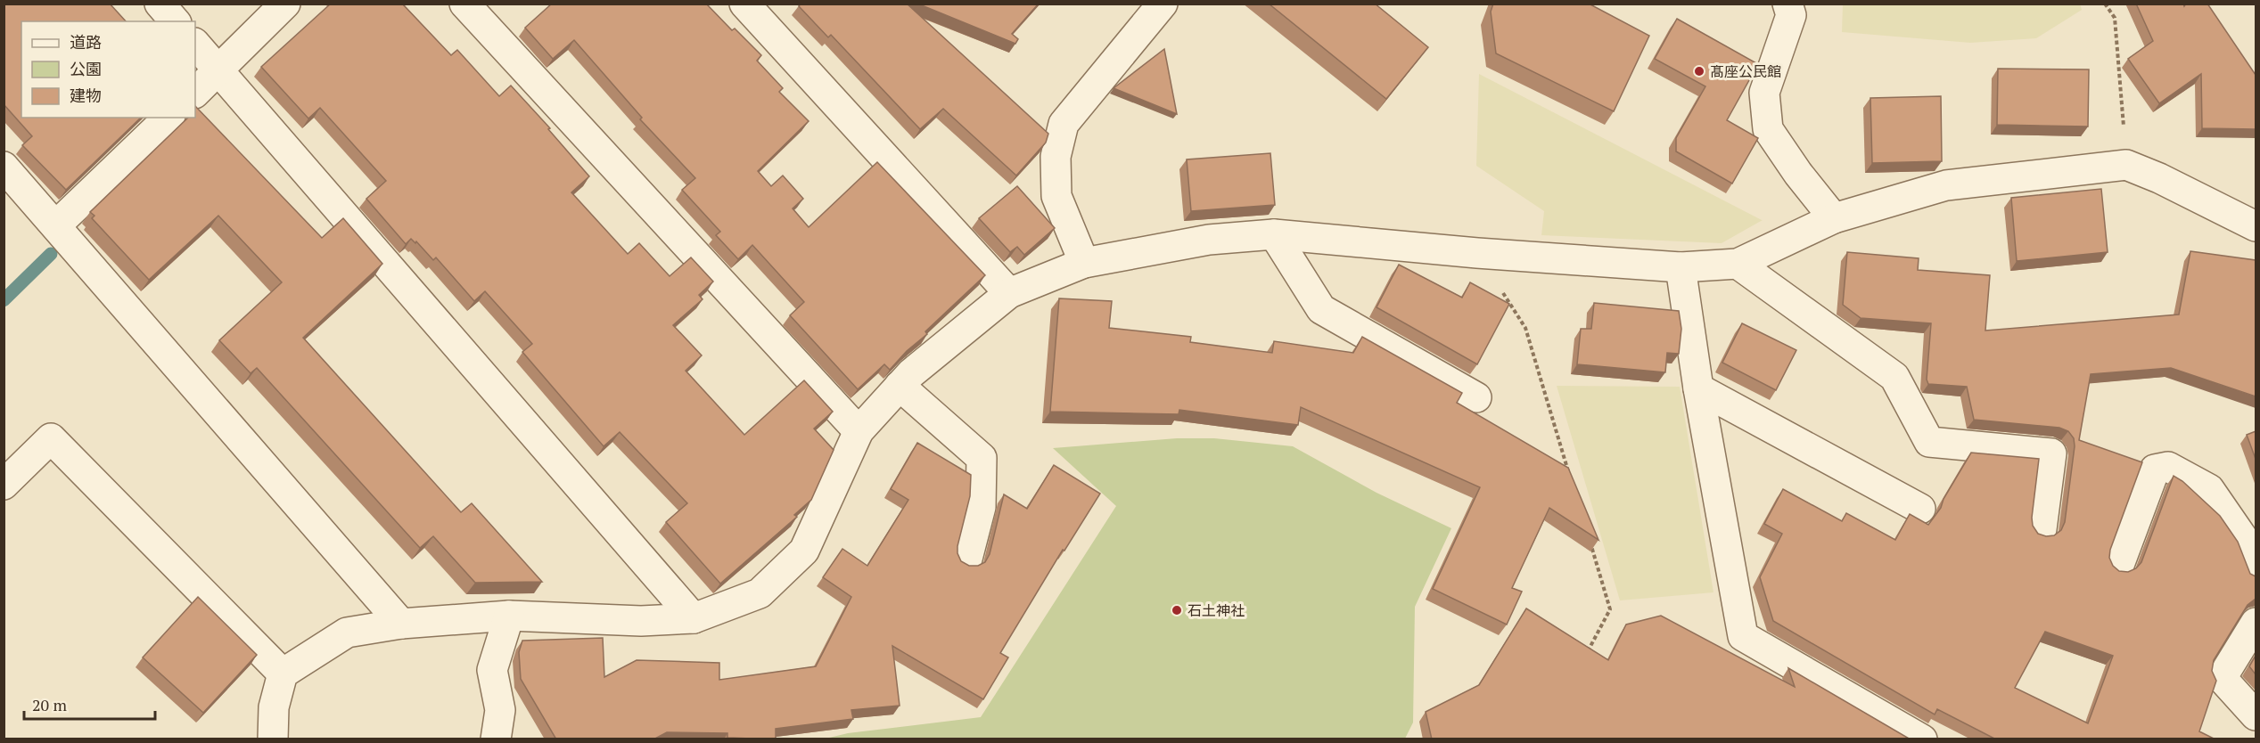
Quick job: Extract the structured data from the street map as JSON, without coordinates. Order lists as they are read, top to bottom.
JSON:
{
  "places": ["髙座公民館", "石土神社"],
  "legend": ["道路", "公園", "建物"],
  "scale_bar": "20 m"
}
